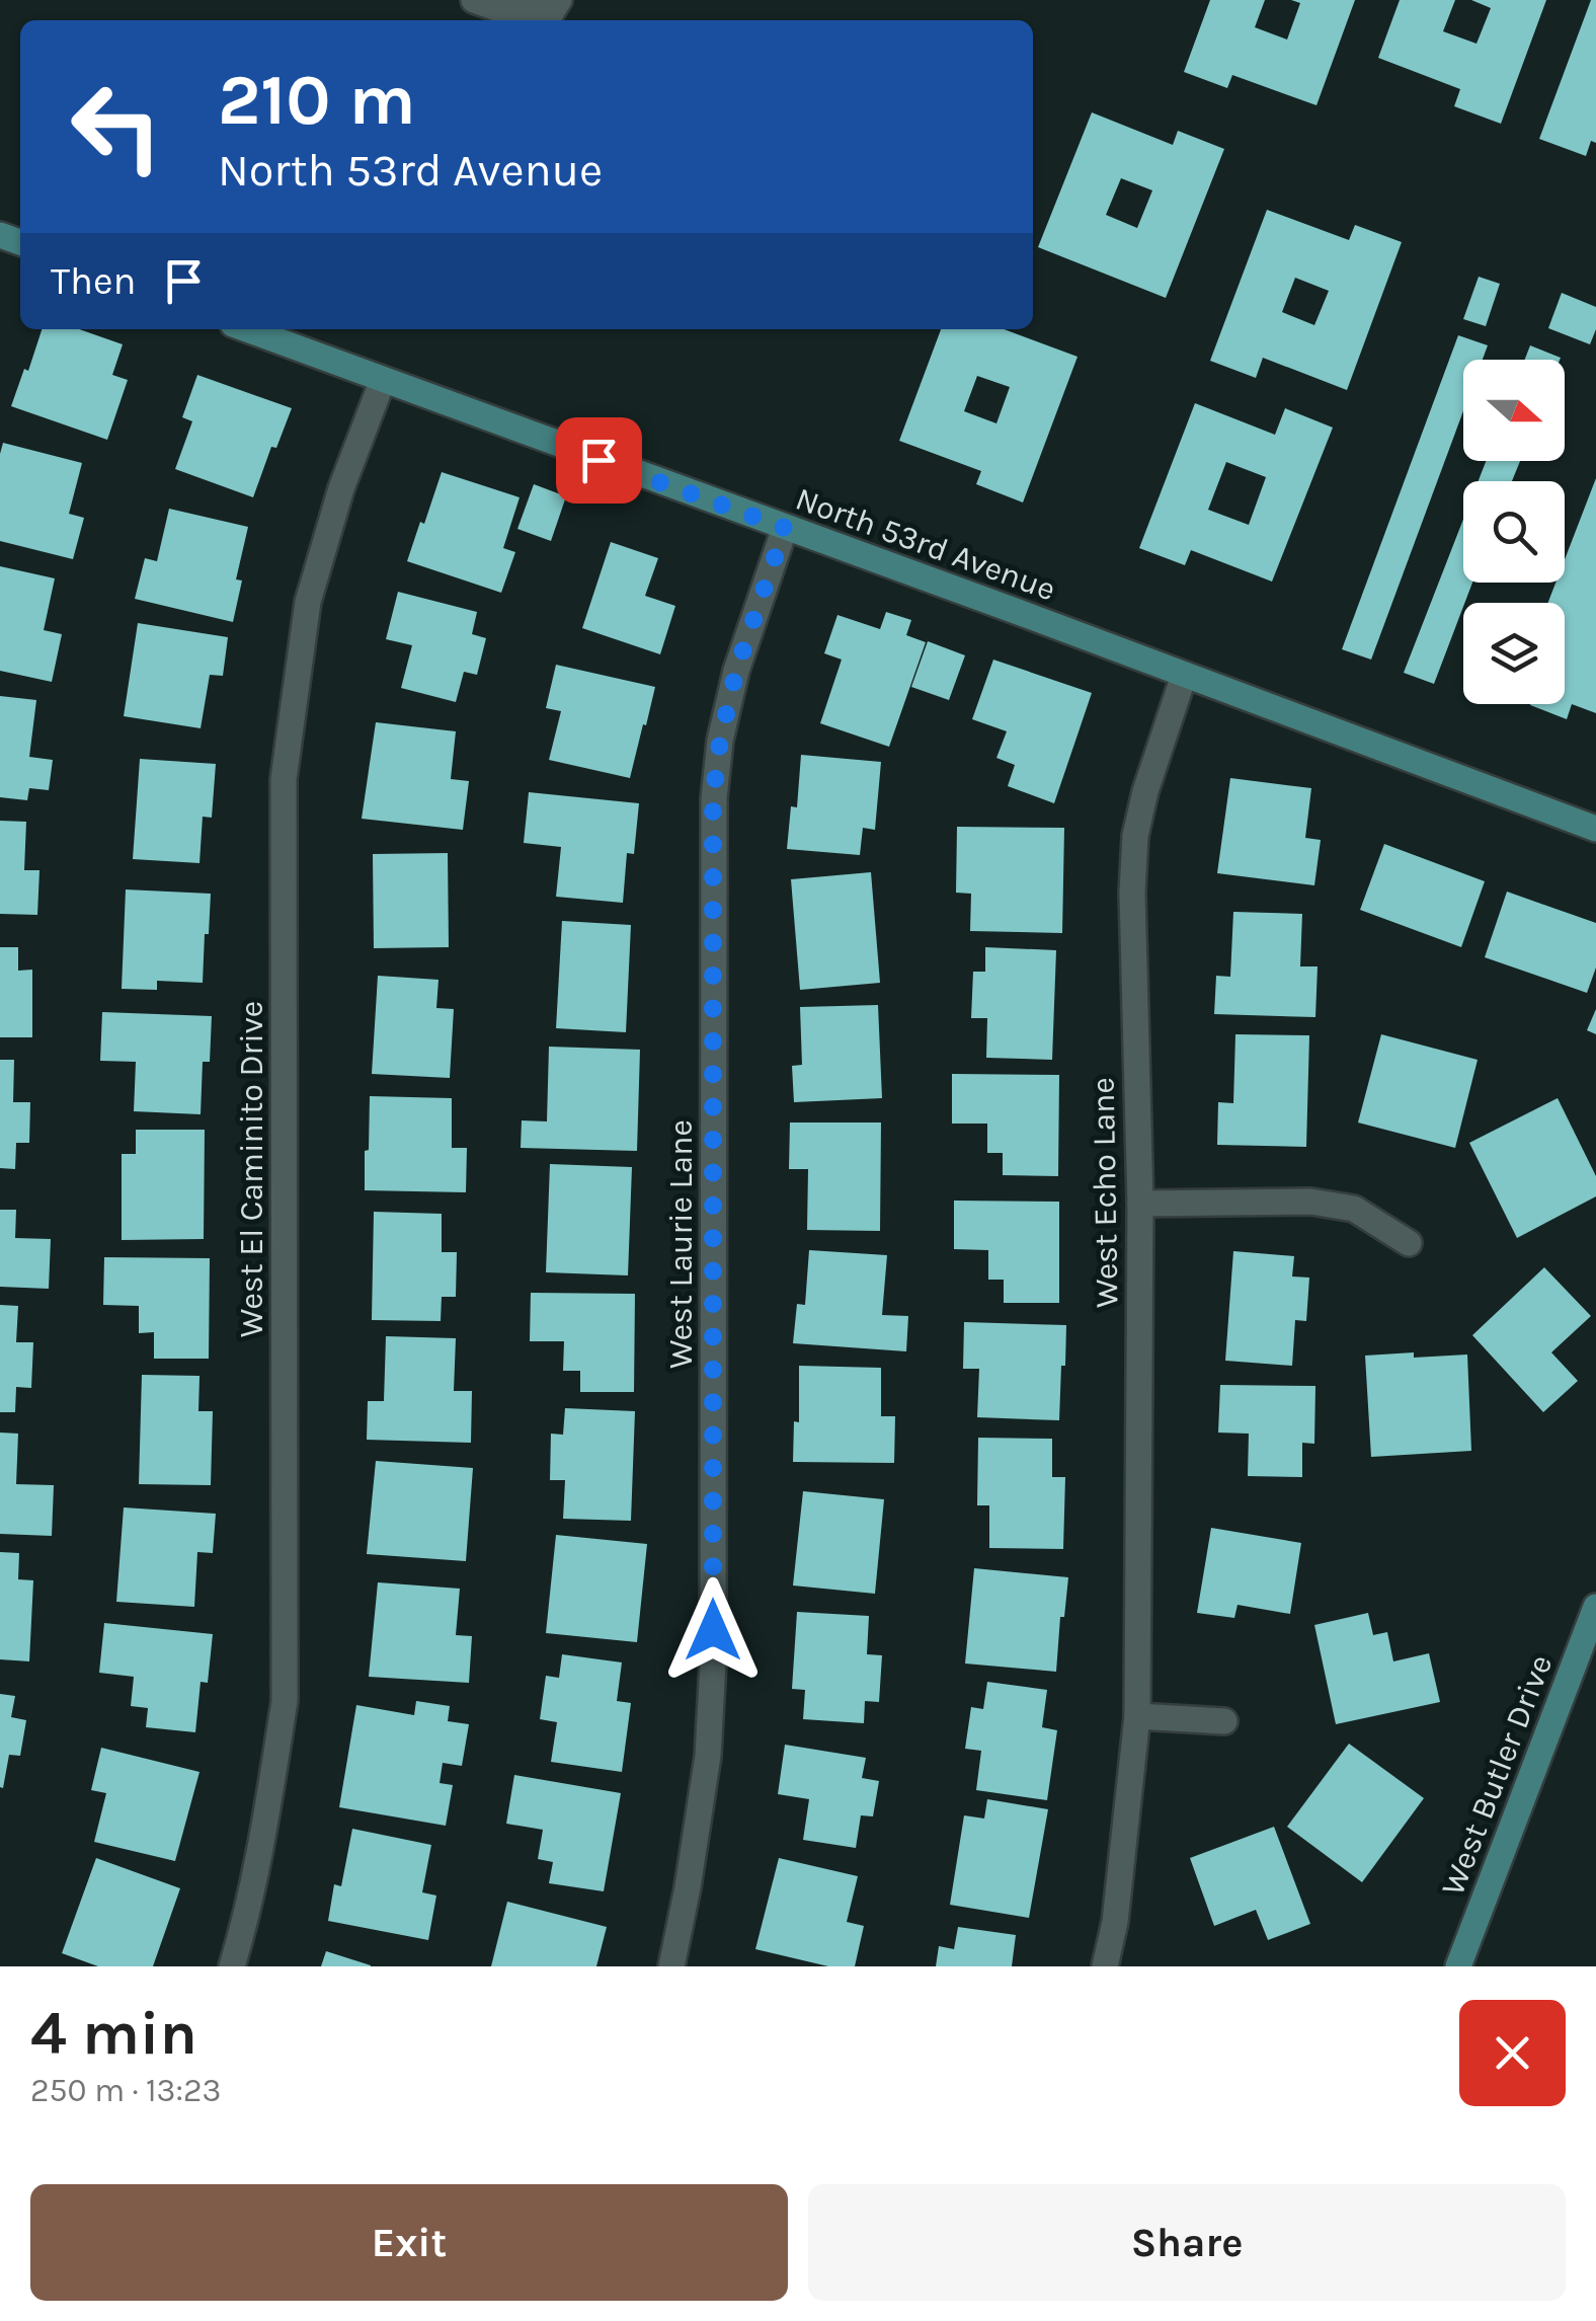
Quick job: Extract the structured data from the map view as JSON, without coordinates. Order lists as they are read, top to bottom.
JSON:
{
  "streets": {
    "street": [
      "North 53rd Avenue",
      "West El Caminito Drive",
      "West Echo Lane",
      "West Laurie Lane",
      "West Butler Drive"
    ]
  },
  "crossings": [
    ["North 53rd Avenue", "West El Caminito Drive"],
    ["North 53rd Avenue", "West Echo Lane"],
    ["North 53rd Avenue", "West Laurie Lane"]
  ],
  "north": "right",
  "page": {
    "turn": ["210 m", "North 53rd Avenue"],
    "then": "Then",
    "heading": ["4 min", "250 m · 13:23"],
    "buttons": ["Exit", "Share"]
  }
}
